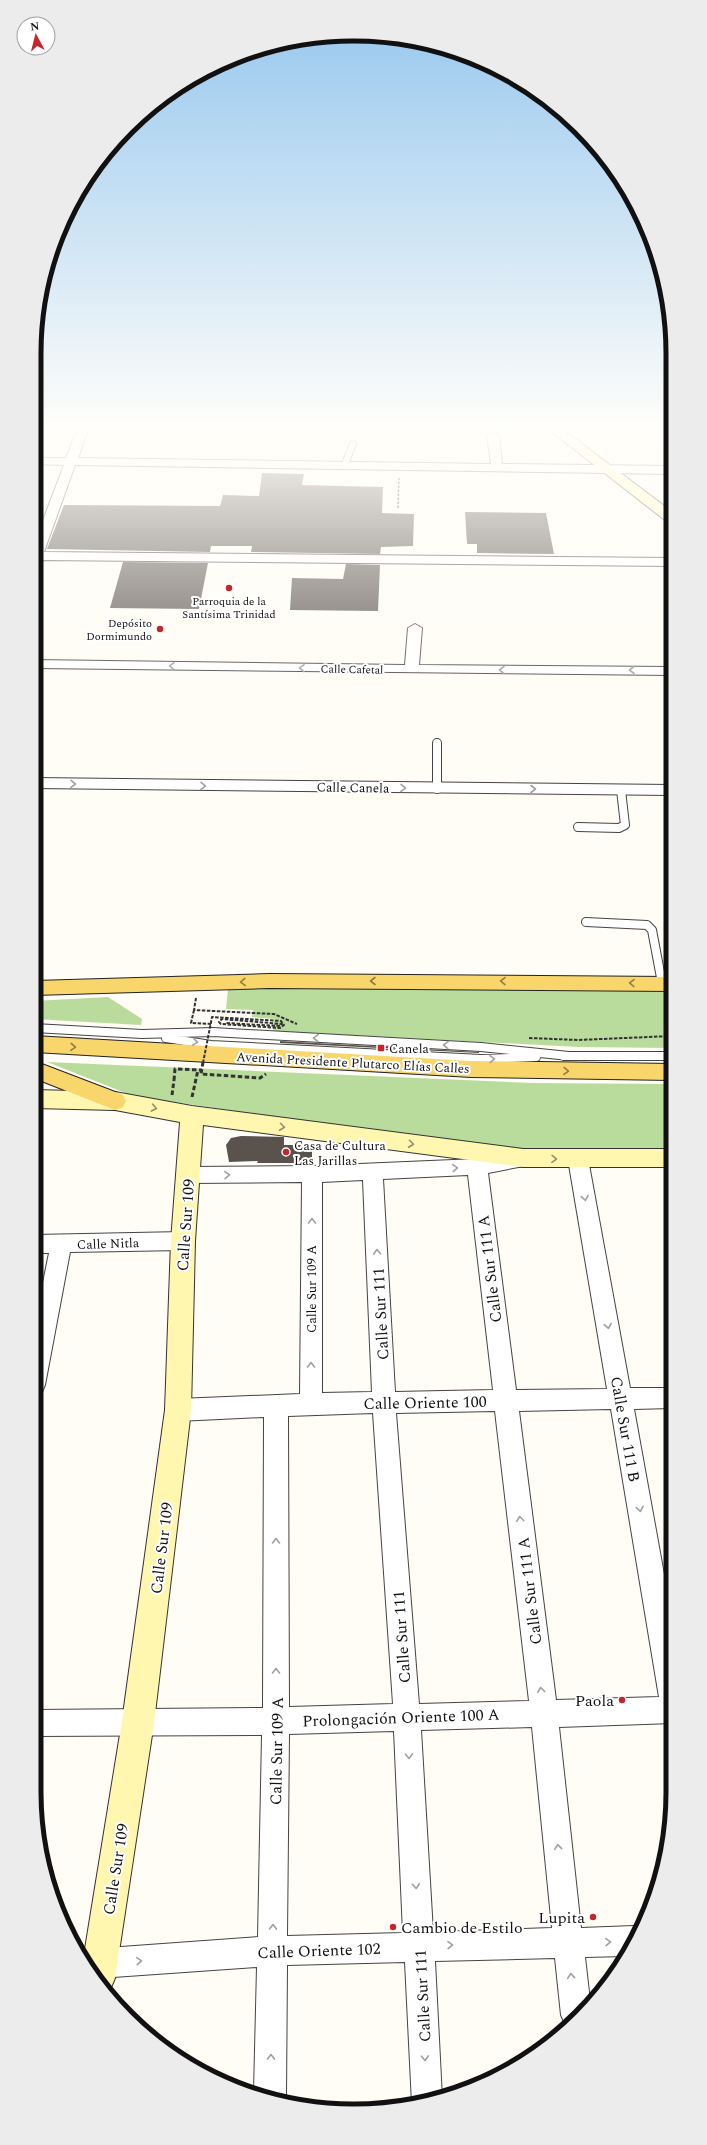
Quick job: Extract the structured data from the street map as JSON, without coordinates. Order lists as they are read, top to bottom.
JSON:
{
  "streets": {
    "main road": ["Avenida Presidente Plutarco Elías Calles"],
    "street": [
      "Calle Cafetal",
      "Calle Canela",
      "Calle Sur 109",
      "Calle Nitla",
      "Calle Sur 111 A",
      "Calle Sur 109 A",
      "Calle Sur 111",
      "Calle Oriente 100",
      "Calle Sur 111 B",
      "Prolongación Oriente 100 A",
      "Calle Oriente 102"
    ]
  },
  "crossings": [
    ["Calle Sur 109", "Calle Nitla"],
    ["Calle Sur 109", "Calle Oriente 100"],
    ["Calle Sur 109", "Prolongación Oriente 100 A"],
    ["Calle Sur 109", "Calle Oriente 102"],
    ["Calle Sur 111 A", "Calle Oriente 100"],
    ["Calle Sur 111 A", "Prolongación Oriente 100 A"],
    ["Calle Sur 111 A", "Calle Oriente 102"],
    ["Calle Sur 109 A", "Calle Oriente 100"],
    ["Calle Sur 109 A", "Prolongación Oriente 100 A"],
    ["Calle Sur 109 A", "Calle Oriente 102"],
    ["Calle Sur 111", "Calle Oriente 100"],
    ["Calle Sur 111", "Prolongación Oriente 100 A"],
    ["Calle Sur 111", "Calle Oriente 102"],
    ["Calle Oriente 100", "Calle Sur 111 B"]
  ],
  "one_way": [
    "Calle Canela",
    "Calle Sur 111 A",
    "Calle Sur 109 A",
    "Calle Sur 111 B",
    "Calle Oriente 102"
  ],
  "places": {
    "other": [
      "Parroquia de la Santísima Trinidad",
      "Depósito Dormimundo",
      "Casa de Cultura Las Jarillas",
      "Paola",
      "Lupita",
      "Cambio de Estilo"
    ],
    "transit": ["Canela"]
  },
  "north": "top"
}
